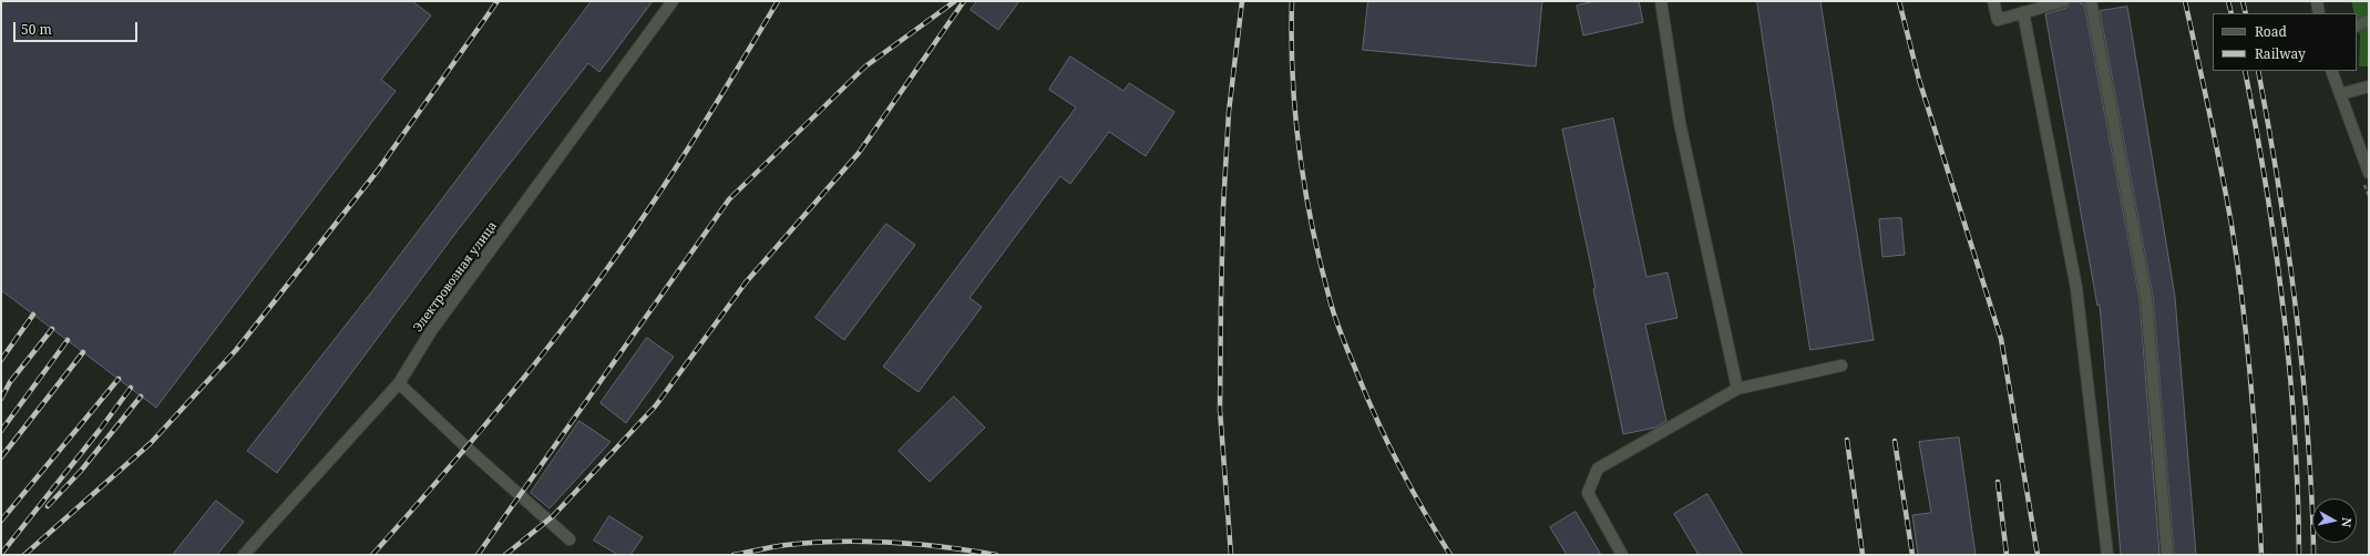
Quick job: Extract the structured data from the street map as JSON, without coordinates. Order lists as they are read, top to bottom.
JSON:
{
  "streets": {
    "street": ["Электровозная улица"]
  },
  "legend": ["Road", "Railway"],
  "scale_bar": "50 m",
  "north": "right"
}
